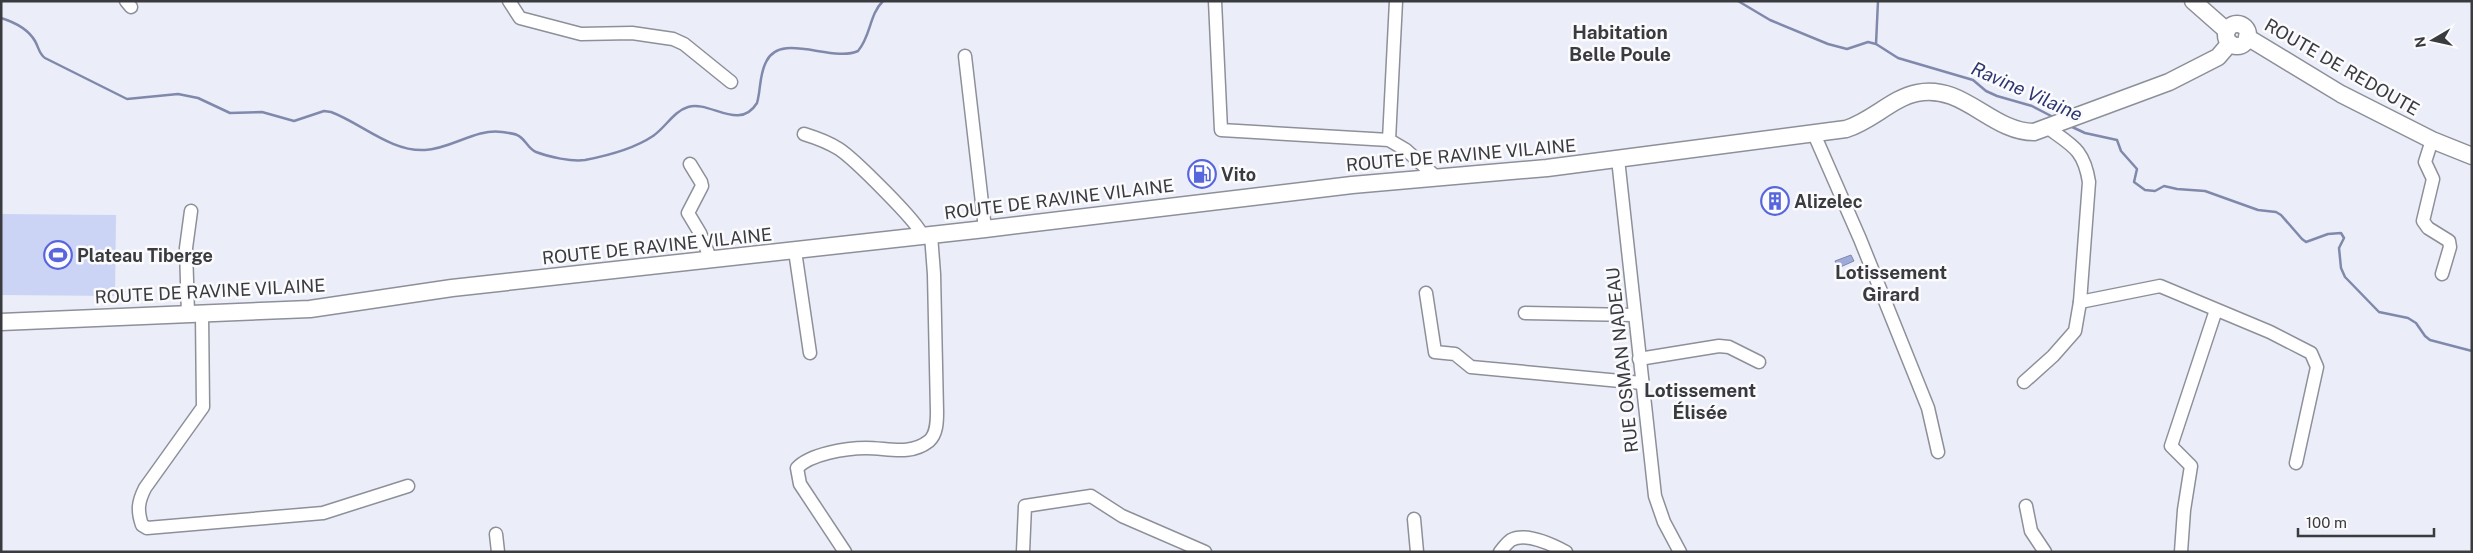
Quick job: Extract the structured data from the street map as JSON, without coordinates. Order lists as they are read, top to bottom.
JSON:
{
  "streets": {
    "main road": ["ROUTE DE REDOUTE", "ROUTE DE RAVINE VILAINE"],
    "street": ["RUE OSMAN NADEAU"]
  },
  "crossings": [
    ["ROUTE DE REDOUTE", "ROUTE DE RAVINE VILAINE"],
    ["ROUTE DE RAVINE VILAINE", "RUE OSMAN NADEAU"]
  ],
  "districts": ["Habitation Belle Poule", "Lotissement Girard", "Lotissement Élisée"],
  "water": ["Ravine Vilaine"],
  "places": {
    "fuel station": ["Vito"],
    "building": ["Alizelec"],
    "sports": ["Plateau Tiberge"]
  },
  "scale_bar": "100 m",
  "north": "left"
}
